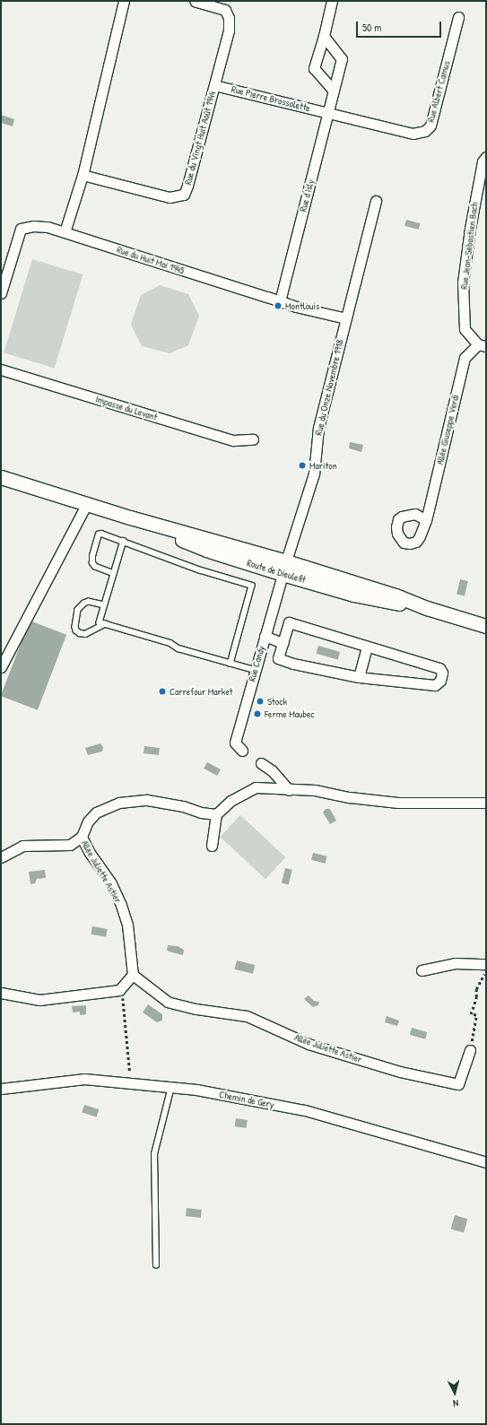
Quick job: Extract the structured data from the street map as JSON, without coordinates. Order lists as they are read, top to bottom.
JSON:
{
  "streets": {
    "main road": ["Route de Dieulefit"],
    "street": [
      "Rue Albert Camus",
      "Rue Pierre Brossolette",
      "Rue du Vingt Huit Août 1944",
      "Rue d'Isly",
      "Rue Jean-Sébastien Bach",
      "Rue du Huit Mai 1945",
      "Rue du Onze Novembre 1918",
      "Impasse du Levant",
      "Allée Giuseppe Verdi",
      "Rue Candy",
      "Allée Juliette Astier",
      "Chemin de Gery"
    ]
  },
  "crossings": [
    ["Rue Albert Camus", "Rue Pierre Brossolette"],
    ["Rue Albert Camus", "Rue d'Isly"],
    ["Rue Pierre Brossolette", "Rue du Vingt Huit Août 1944"],
    ["Rue Pierre Brossolette", "Rue d'Isly"],
    ["Rue d'Isly", "Rue du Huit Mai 1945"],
    ["Rue Jean-Sébastien Bach", "Allée Giuseppe Verdi"],
    ["Rue du Huit Mai 1945", "Rue du Onze Novembre 1918"],
    ["Rue du Onze Novembre 1918", "Route de Dieulefit"],
    ["Rue du Onze Novembre 1918", "Rue Candy"],
    ["Route de Dieulefit", "Rue Candy"]
  ],
  "places": [
    "Montlouis",
    "Mariton",
    "Carrefour Market",
    "Stock",
    "Ferme Maubec"
  ],
  "scale_bar": "50 m",
  "north": "bottom"
}
